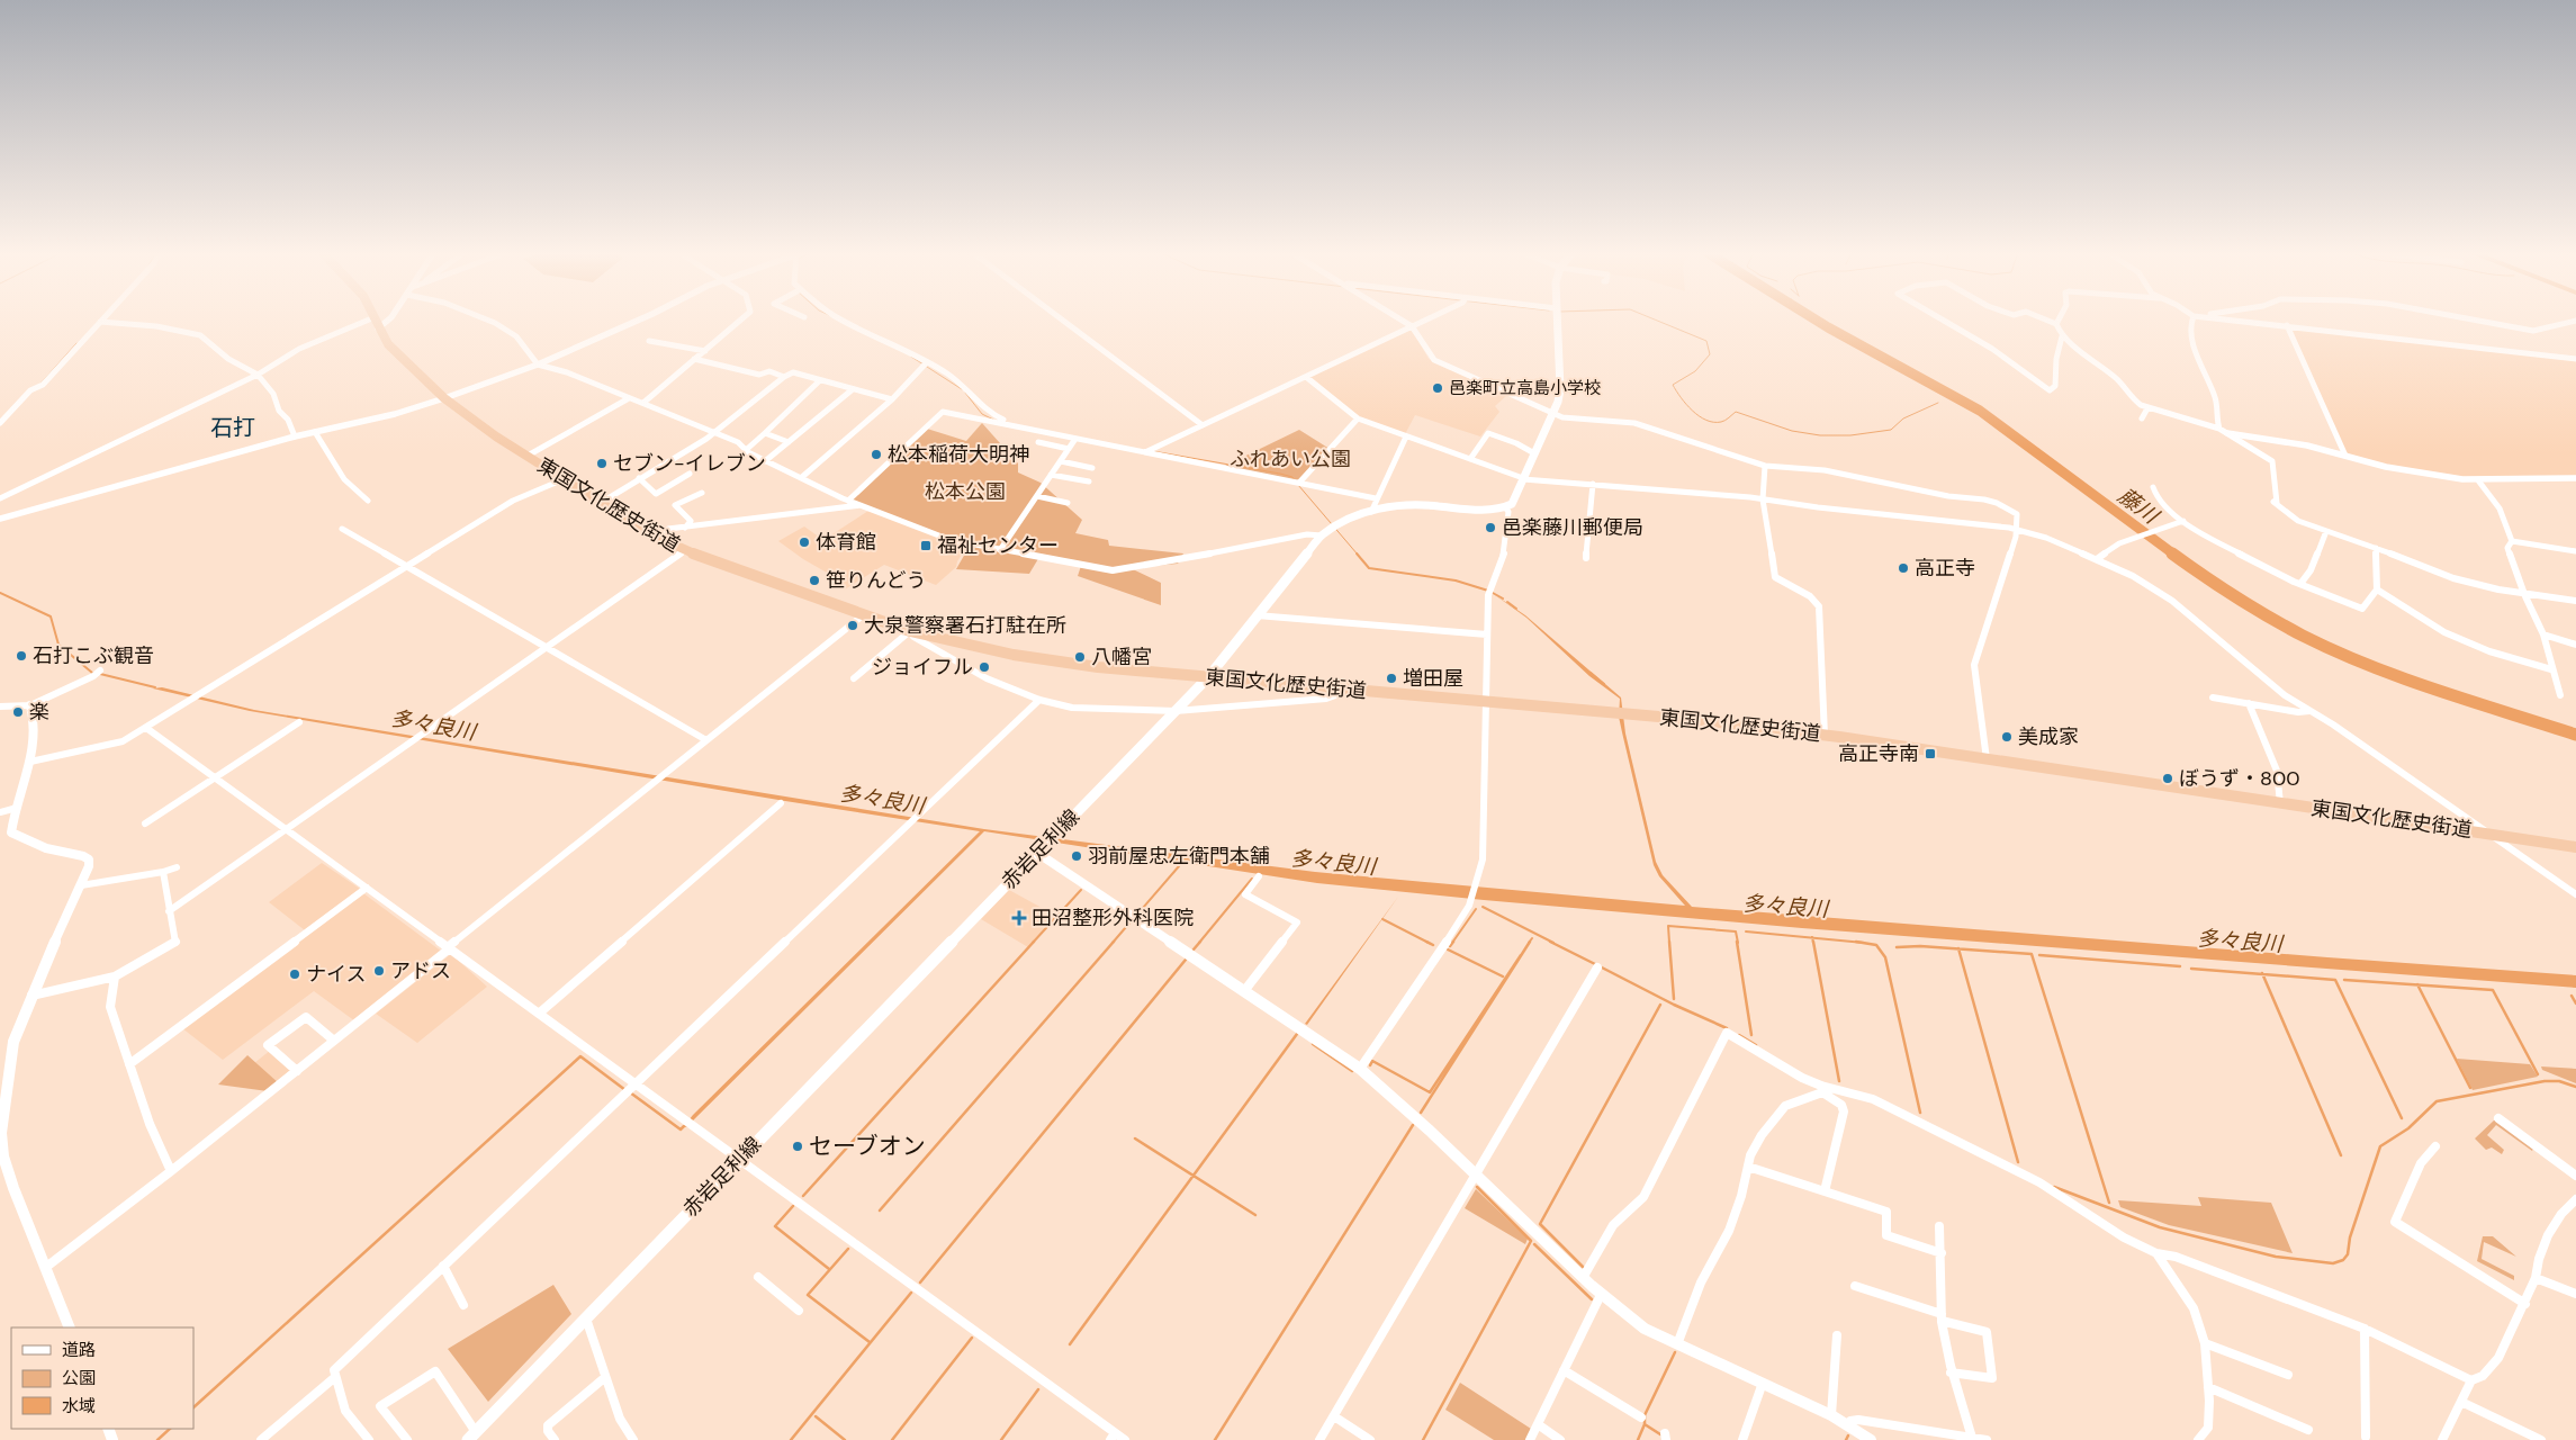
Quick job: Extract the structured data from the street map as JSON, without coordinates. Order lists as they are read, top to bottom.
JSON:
{
  "streets": {
    "highway": ["東国文化歴史街道"],
    "main road": ["赤岩足利線"]
  },
  "crossings": [
    ["東国文化歴史街道", "赤岩足利線"]
  ],
  "districts": ["石打"],
  "water": ["藤川", "多々良川"],
  "parks": ["ふれあい公園", "松本公園"],
  "places": {
    "other": [
      "邑楽町立高島小学校",
      "松本稲荷大明神",
      "セブン-イレブン",
      "邑楽藤川郵便局",
      "体育館",
      "高正寺",
      "笹りんどう",
      "大泉警察署石打駐在所",
      "石打こぶ観音",
      "八幡宮",
      "ジョイフル",
      "増田屋",
      "楽",
      "美成家",
      "ぼうず・800",
      "羽前屋忠左衛門本舗",
      "アドス",
      "ナイス",
      "セーブオン"
    ],
    "transit": ["福祉センター", "高正寺南"],
    "health": ["田沼整形外科医院"]
  },
  "legend": ["道路", "公園", "水域"]
}
